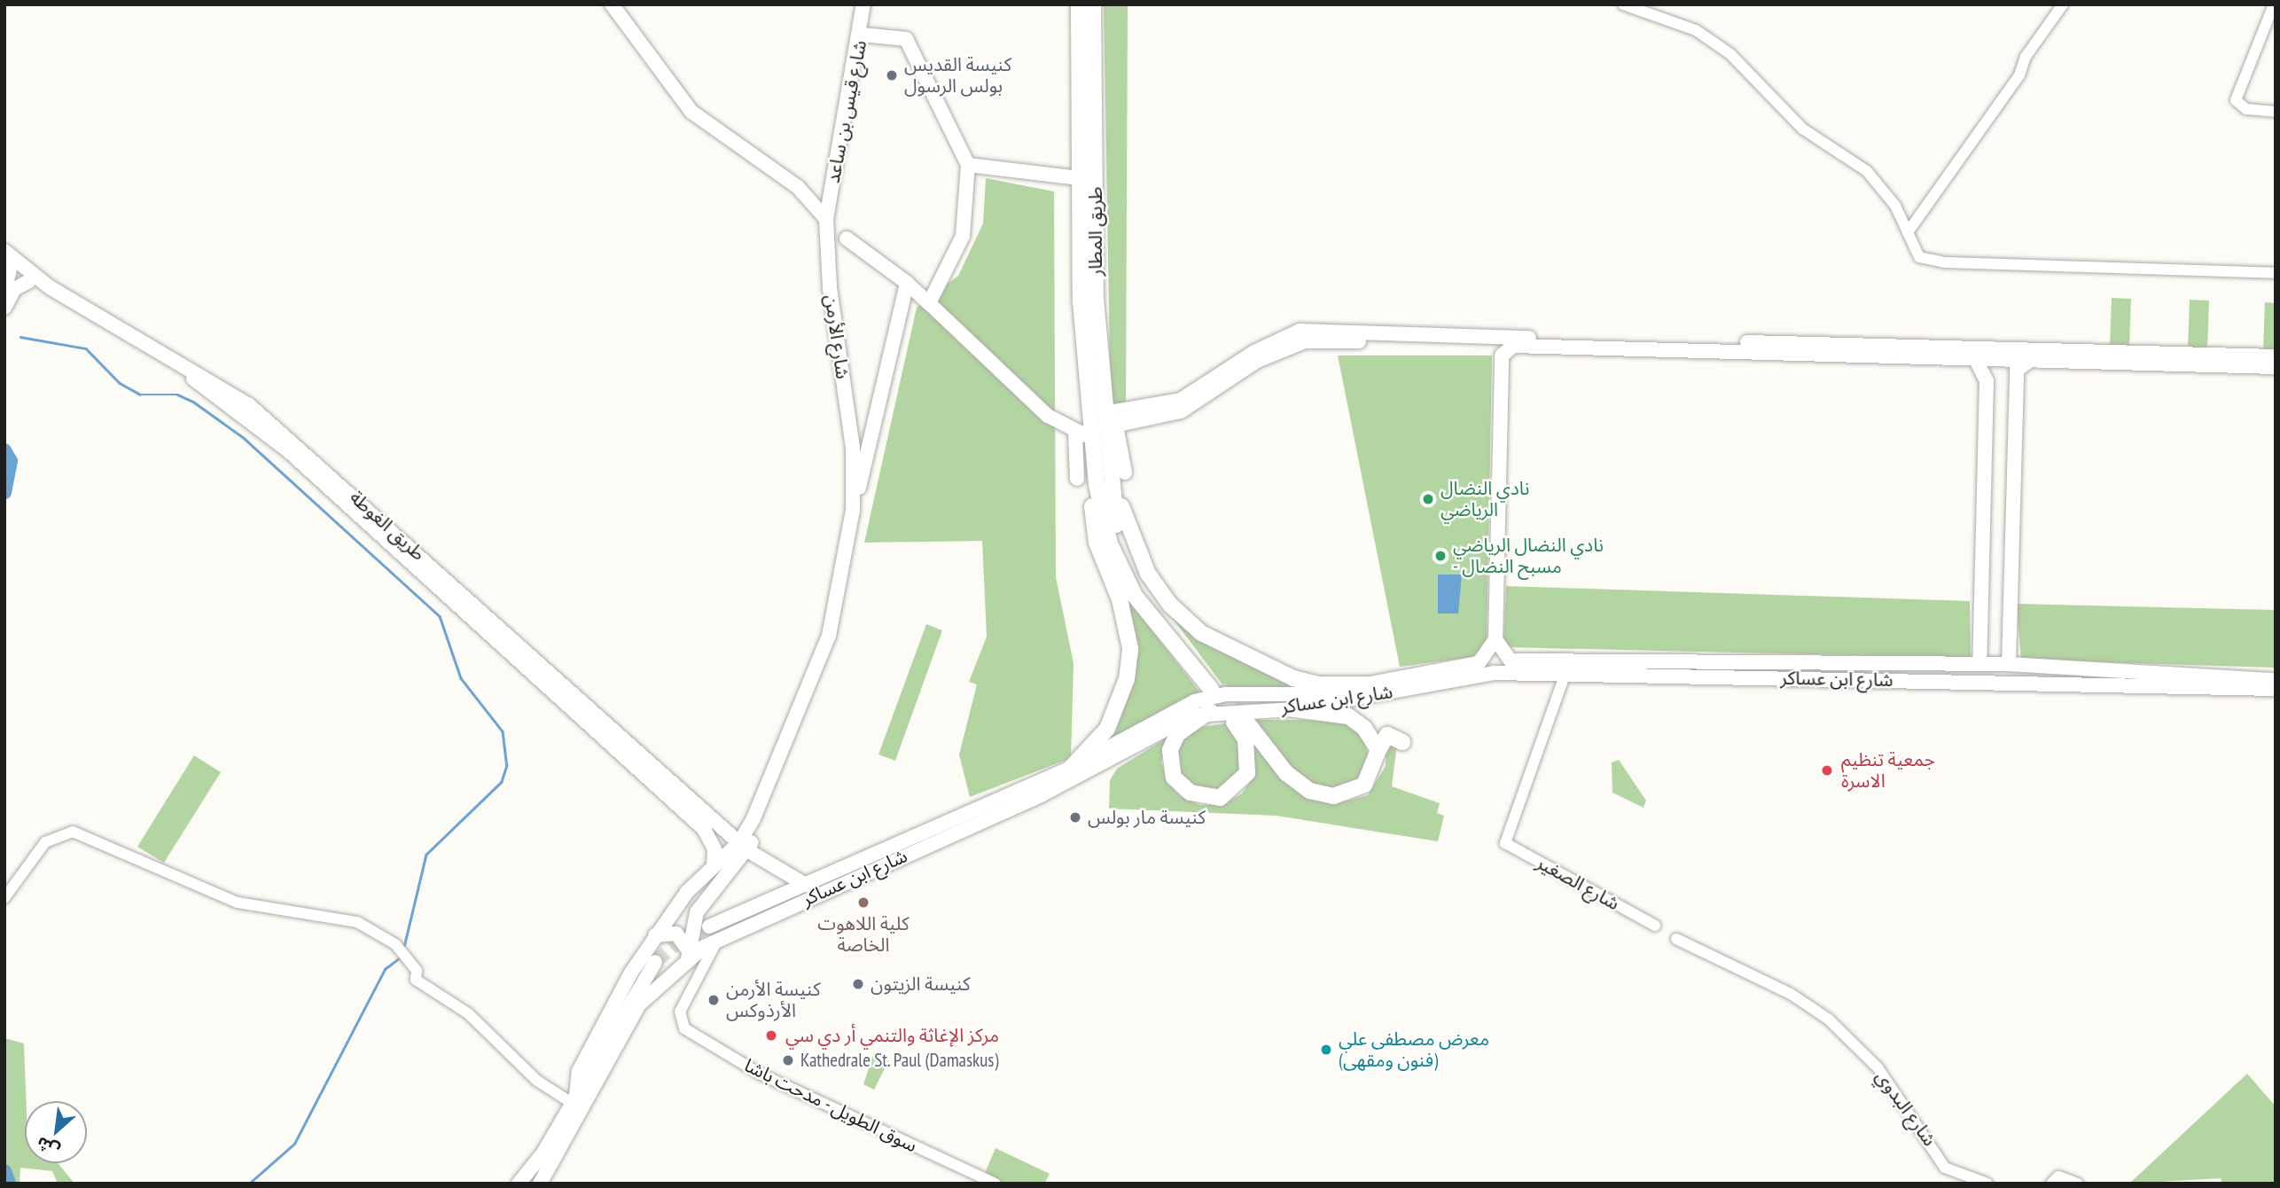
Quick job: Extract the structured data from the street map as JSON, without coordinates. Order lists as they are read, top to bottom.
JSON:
{
  "streets": {
    "highway": ["طريق المطار"],
    "main road": [
      "شارع قيس بن ساعد",
      "شارع الأرمن",
      "طريق الغوطة",
      "شارع ابن عساكر"
    ],
    "street": ["شارع الصغير", "سوق الطويل - مدحت باشا", "شارع البدوي"]
  },
  "crossings": [
    ["شارع قيس بن ساعد", "شارع الأرمن"],
    ["شارع الأرمن", "طريق الغوطة"],
    ["طريق الغوطة", "شارع ابن عساكر"],
    ["شارع ابن عساكر", "شارع الصغير"]
  ],
  "places": [
    "كنيسة القديس بولس الرسول",
    "نادي النضال الرياضي",
    "نادي النضال الرياضي - مسبح النضال",
    "جمعية تنظيم الاسرة",
    "كنيسة مار بولس",
    "كلية اللاهوت الخاصة",
    "كنيسة الزيتون",
    "كنيسة الأرمن الأرذوكس",
    "مركز الإغاثة والتنمي أر دي سي",
    "معرض مصطفى علي (فنون ومقهى)",
    "Kathedrale St. Paul (Damaskus)"
  ],
  "north": "bottom left"
}
